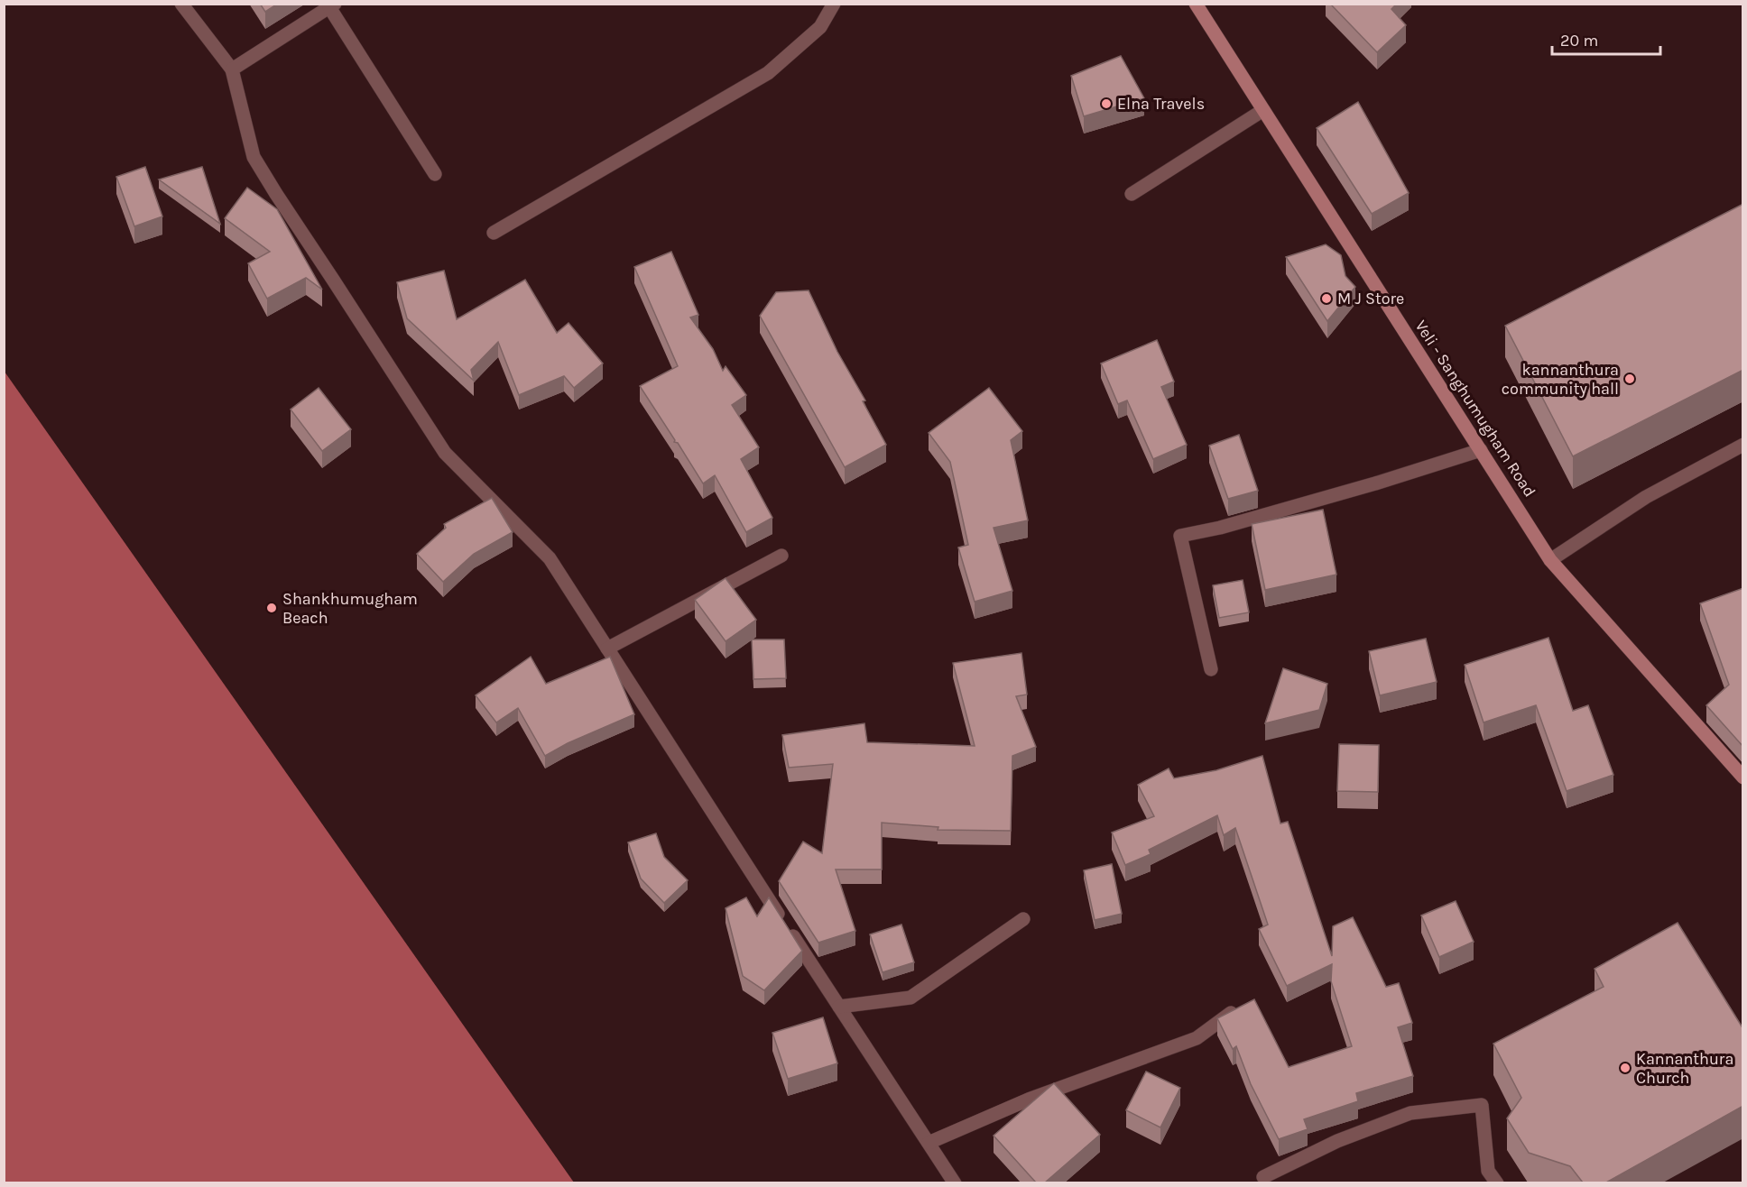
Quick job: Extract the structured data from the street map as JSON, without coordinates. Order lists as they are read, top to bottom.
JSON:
{
  "streets": {
    "main road": ["Veli - Sanghumugham Road"]
  },
  "places": [
    "Elna Travels",
    "M J Store",
    "kannanthura community hall",
    "Shankhumugham Beach",
    "Kannanthura Church"
  ],
  "scale_bar": "20 m"
}
